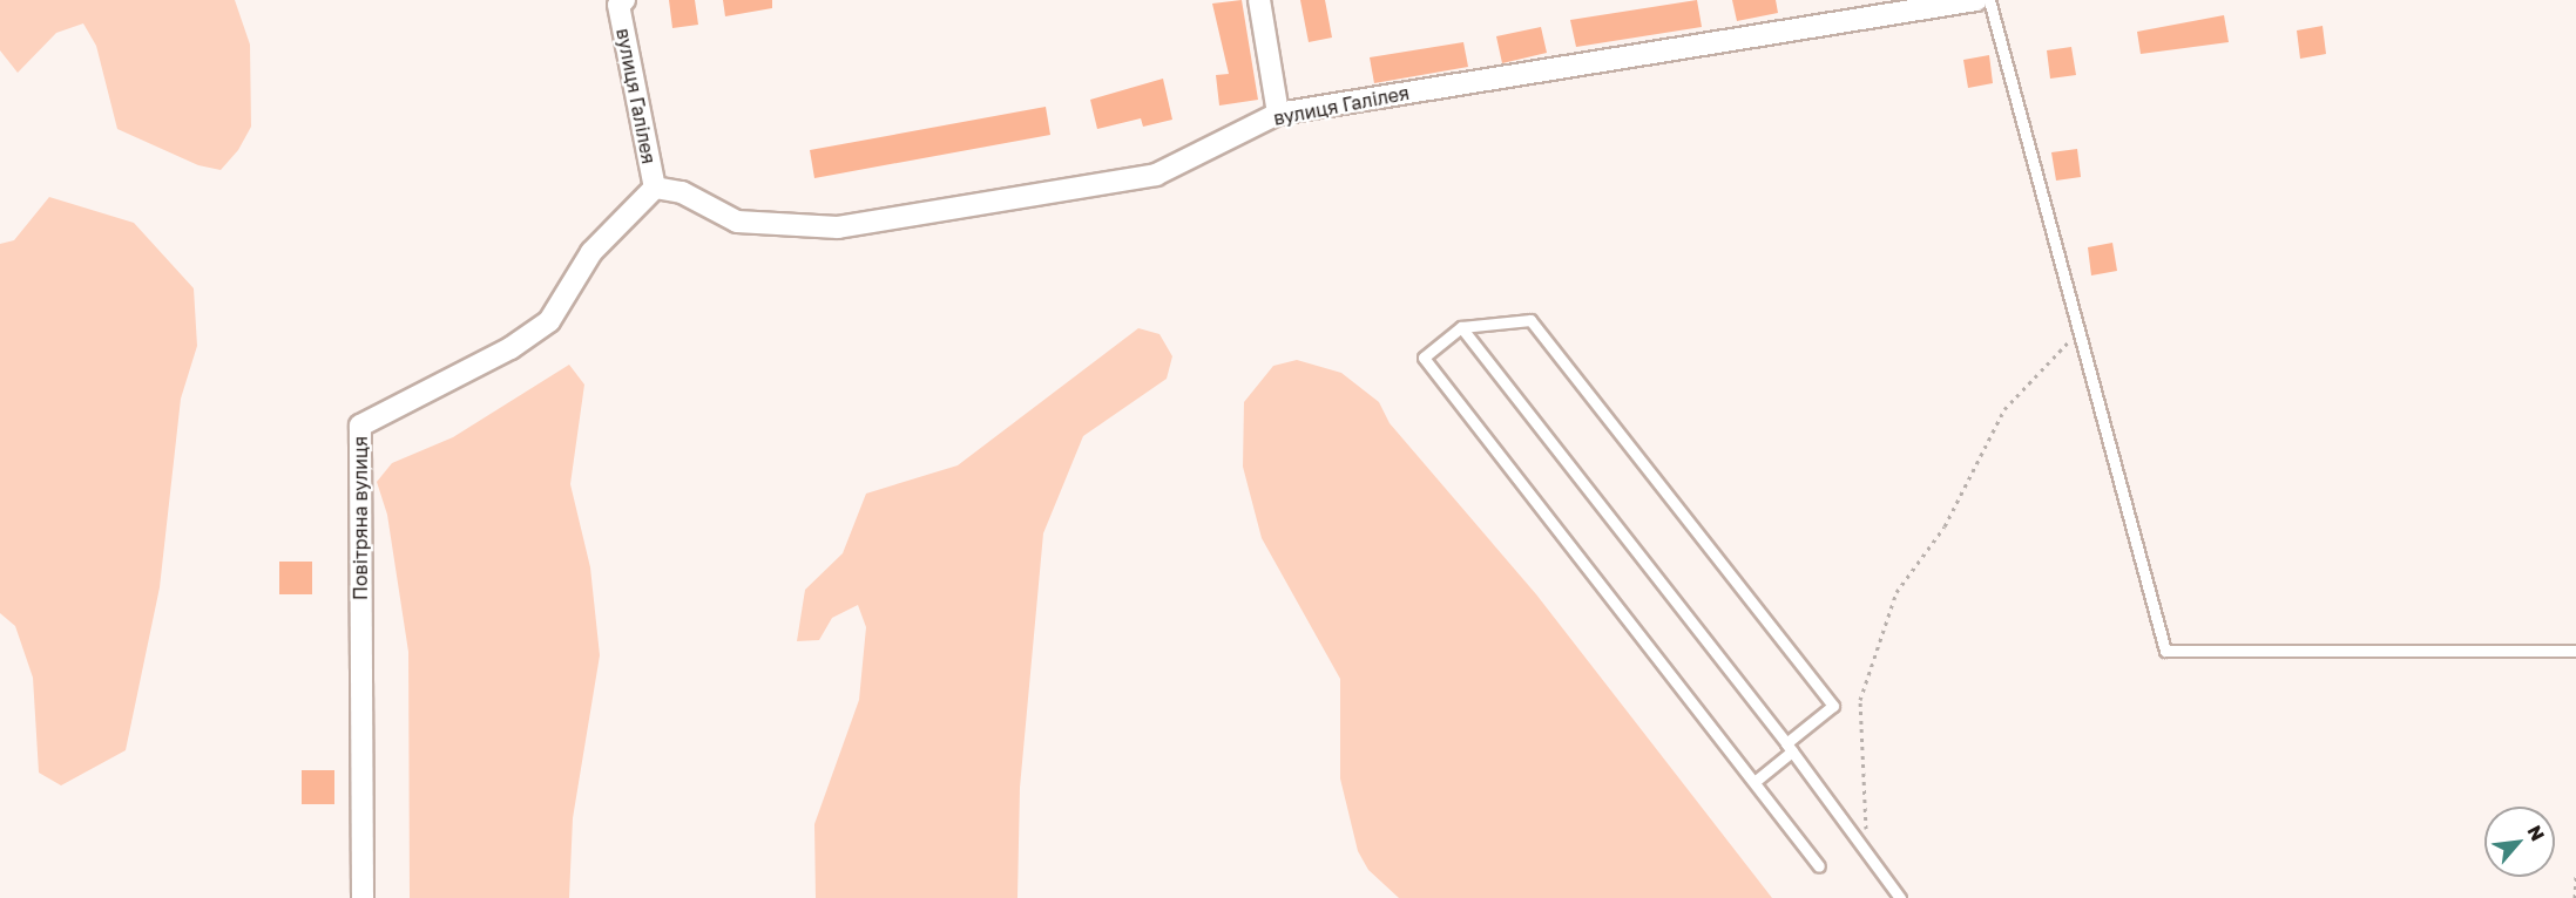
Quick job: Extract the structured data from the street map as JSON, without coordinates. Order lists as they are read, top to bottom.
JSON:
{
  "streets": {
    "street": ["вулиця Галілея", "Повітряна вулиця"]
  },
  "crossings": [
    ["вулиця Галілея", "Повітряна вулиця"]
  ],
  "north": "top right"
}
